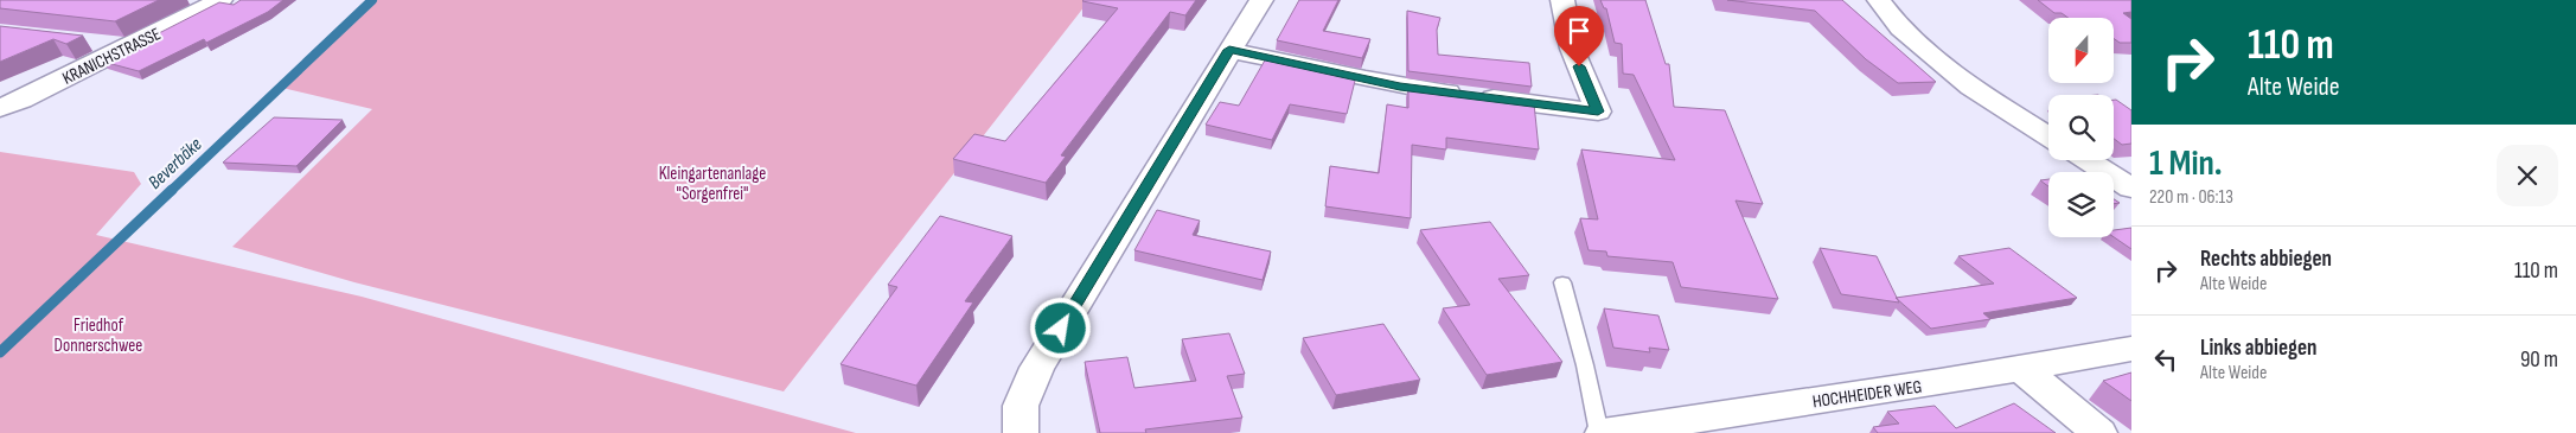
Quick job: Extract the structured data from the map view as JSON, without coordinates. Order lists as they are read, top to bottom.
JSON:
{
  "streets": {
    "street": ["KRANICHSTRASSE", "HOCHHEIDER WEG"]
  },
  "water": ["Beverbäke"],
  "parks": ["Kleingartenanlage \"Sorgenfrei\"", "Friedhof Donnerschwee"],
  "north": "bottom",
  "page": {
    "turn": ["110 m", "Alte Weide"],
    "heading": ["1 Min.", "220 m · 06:13"],
    "list": [
      {
        "name": "Rechts abbiegen",
        "note": "Alte Weide",
        "value": "110 m"
      },
      {
        "name": "Links abbiegen",
        "note": "Alte Weide",
        "value": "90 m"
      }
    ]
  }
}
